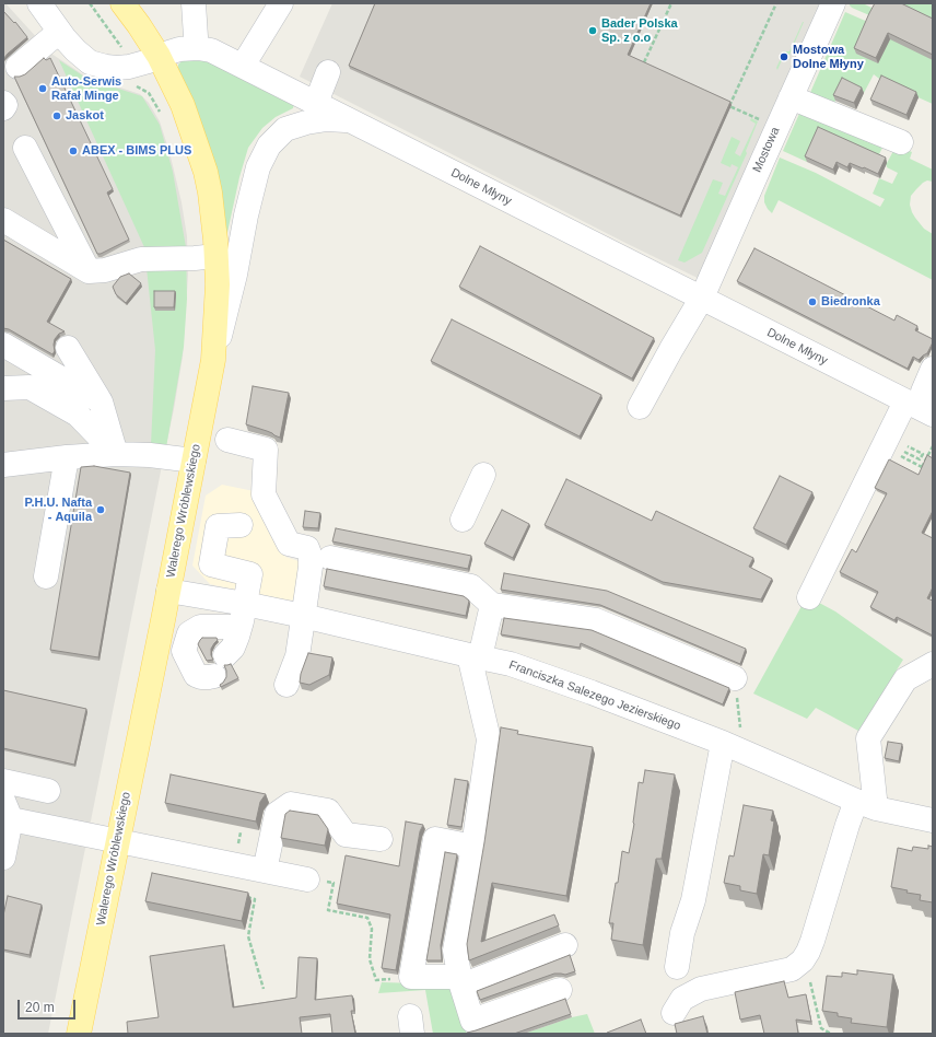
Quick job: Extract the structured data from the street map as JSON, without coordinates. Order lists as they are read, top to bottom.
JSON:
{
  "streets": {
    "main road": ["Walerego Wróblewskiego"],
    "street": ["Mostowa", "Dolne Młyny", "Franciszka Salezego Jezierskiego"]
  },
  "crossings": [
    ["Mostowa", "Dolne Młyny"],
    ["Dolne Młyny", "Walerego Wróblewskiego"],
    ["Walerego Wróblewskiego", "Franciszka Salezego Jezierskiego"]
  ],
  "places": [
    "Bader Polska Sp. z o.o",
    "Mostowa Dolne Młyny",
    "Auto-Serwis Rafał Minge",
    "Jaskot",
    "ABEX - BIMS PLUS",
    "Biedronka",
    "P.H.U. Nafta - Aquila"
  ],
  "scale_bar": "20 m"
}
